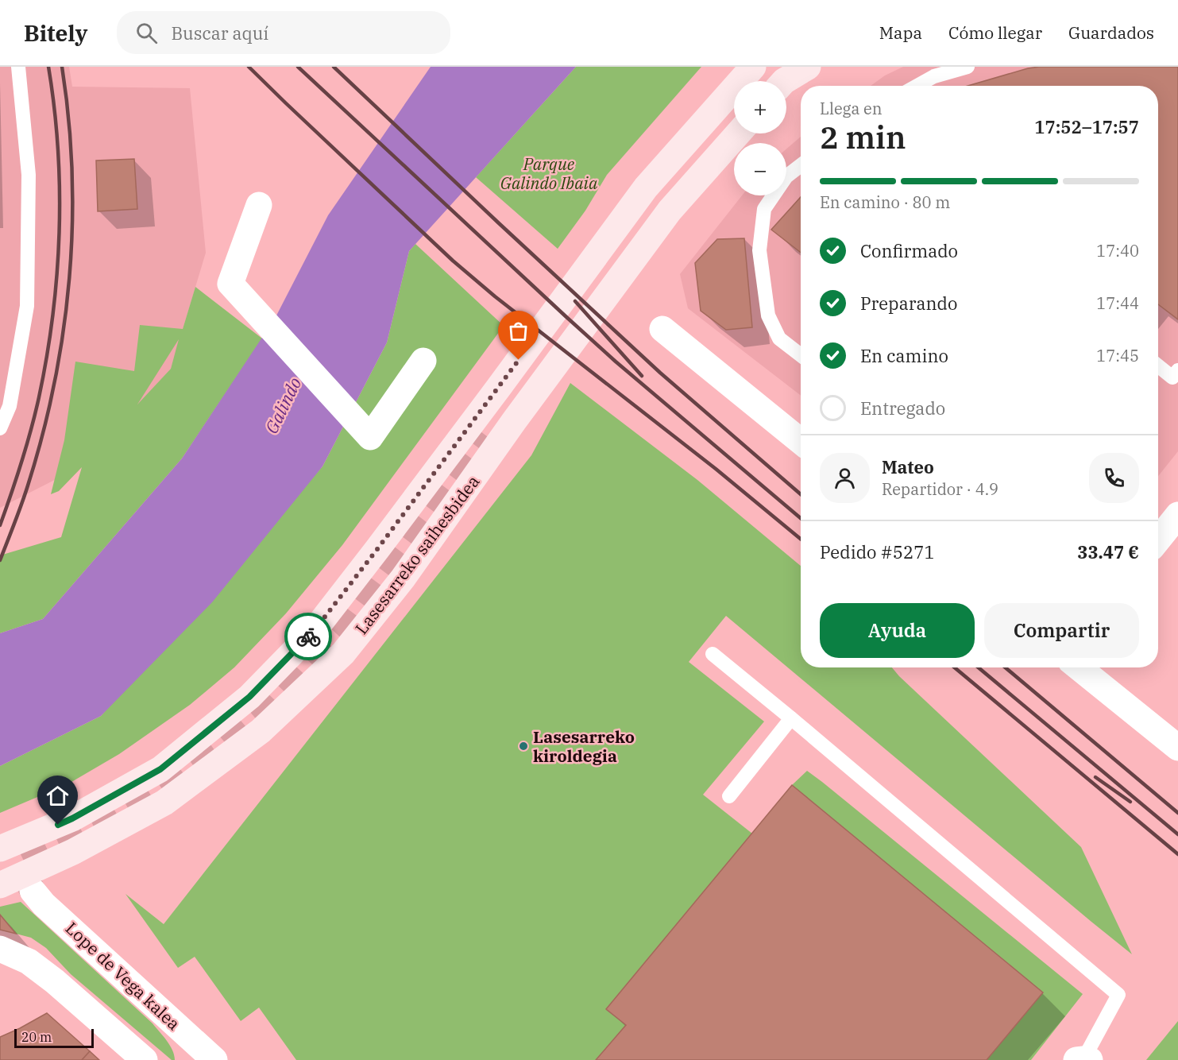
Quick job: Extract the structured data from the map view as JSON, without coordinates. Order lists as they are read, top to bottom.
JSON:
{
  "streets": {
    "main road": ["Lasesarreko saihesbidea"],
    "street": ["Lope de Vega kalea"]
  },
  "water": ["Galindo"],
  "parks": ["Parque Galindo Ibaia"],
  "places": ["Lasesarreko kiroldegia"],
  "scale_bar": "20 m",
  "page": {
    "header": "Bitely",
    "search": "Buscar aquí",
    "nav": ["Mapa", "Cómo llegar", "Guardados"],
    "map_buttons": ["+", "−"],
    "heading": ["2 min", "Llega en", "17:52–17:57"],
    "panel": [
      "Mateo",
      "Repartidor · 4.9",
      "Pedido #5271",
      "33.47 €"
    ],
    "bar": "En camino · 80 m",
    "list": [
      ["Confirmado", "17:40"],
      ["Preparando", "17:44"],
      ["En camino", "17:45"],
      "Entregado"
    ],
    "buttons": ["Ayuda", "Compartir"],
    "scale": "20 m"
  }
}
